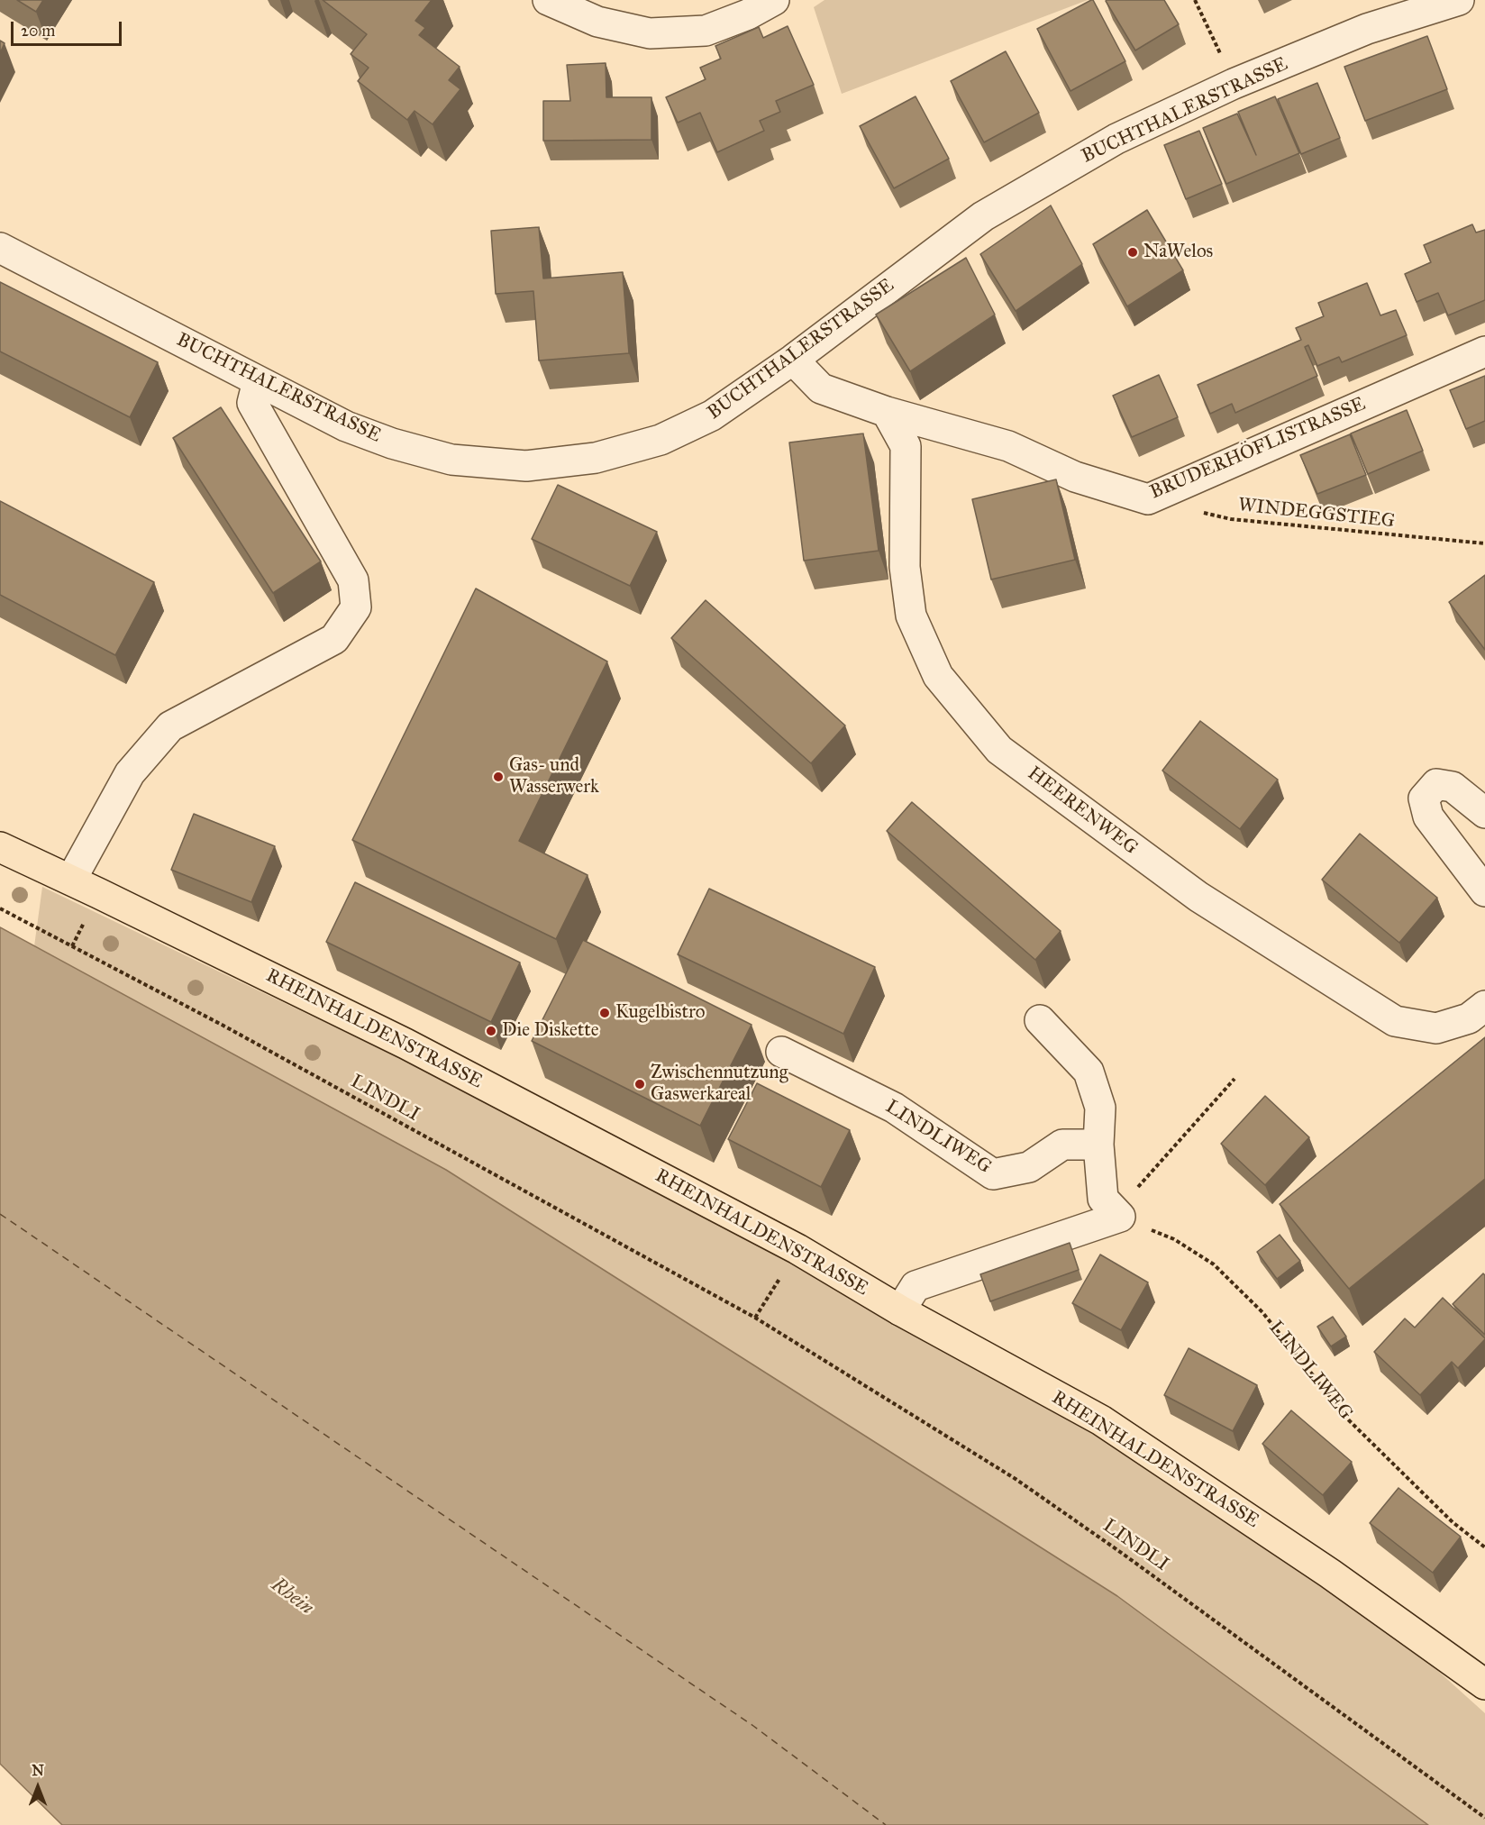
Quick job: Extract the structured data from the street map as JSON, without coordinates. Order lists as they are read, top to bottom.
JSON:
{
  "streets": {
    "main road": ["RHEINHALDENSTRASSE"],
    "street": [
      "BUCHTHALERSTRASSE",
      "BRUDERHÖFLISTRASSE",
      "HEERENWEG",
      "LINDLIWEG"
    ],
    "path": ["WINDEGGSTIEG", "LINDLI"]
  },
  "crossings": [
    ["BUCHTHALERSTRASSE", "BRUDERHÖFLISTRASSE"],
    ["BRUDERHÖFLISTRASSE", "HEERENWEG"]
  ],
  "water": ["Rhein"],
  "places": [
    "NaWelos",
    "Gas- und Wasserwerk",
    "Kugelbistro",
    "Die Diskette",
    "Zwischennutzung Gaswerkareal"
  ],
  "scale_bar": "20 m",
  "north": "top"
}
